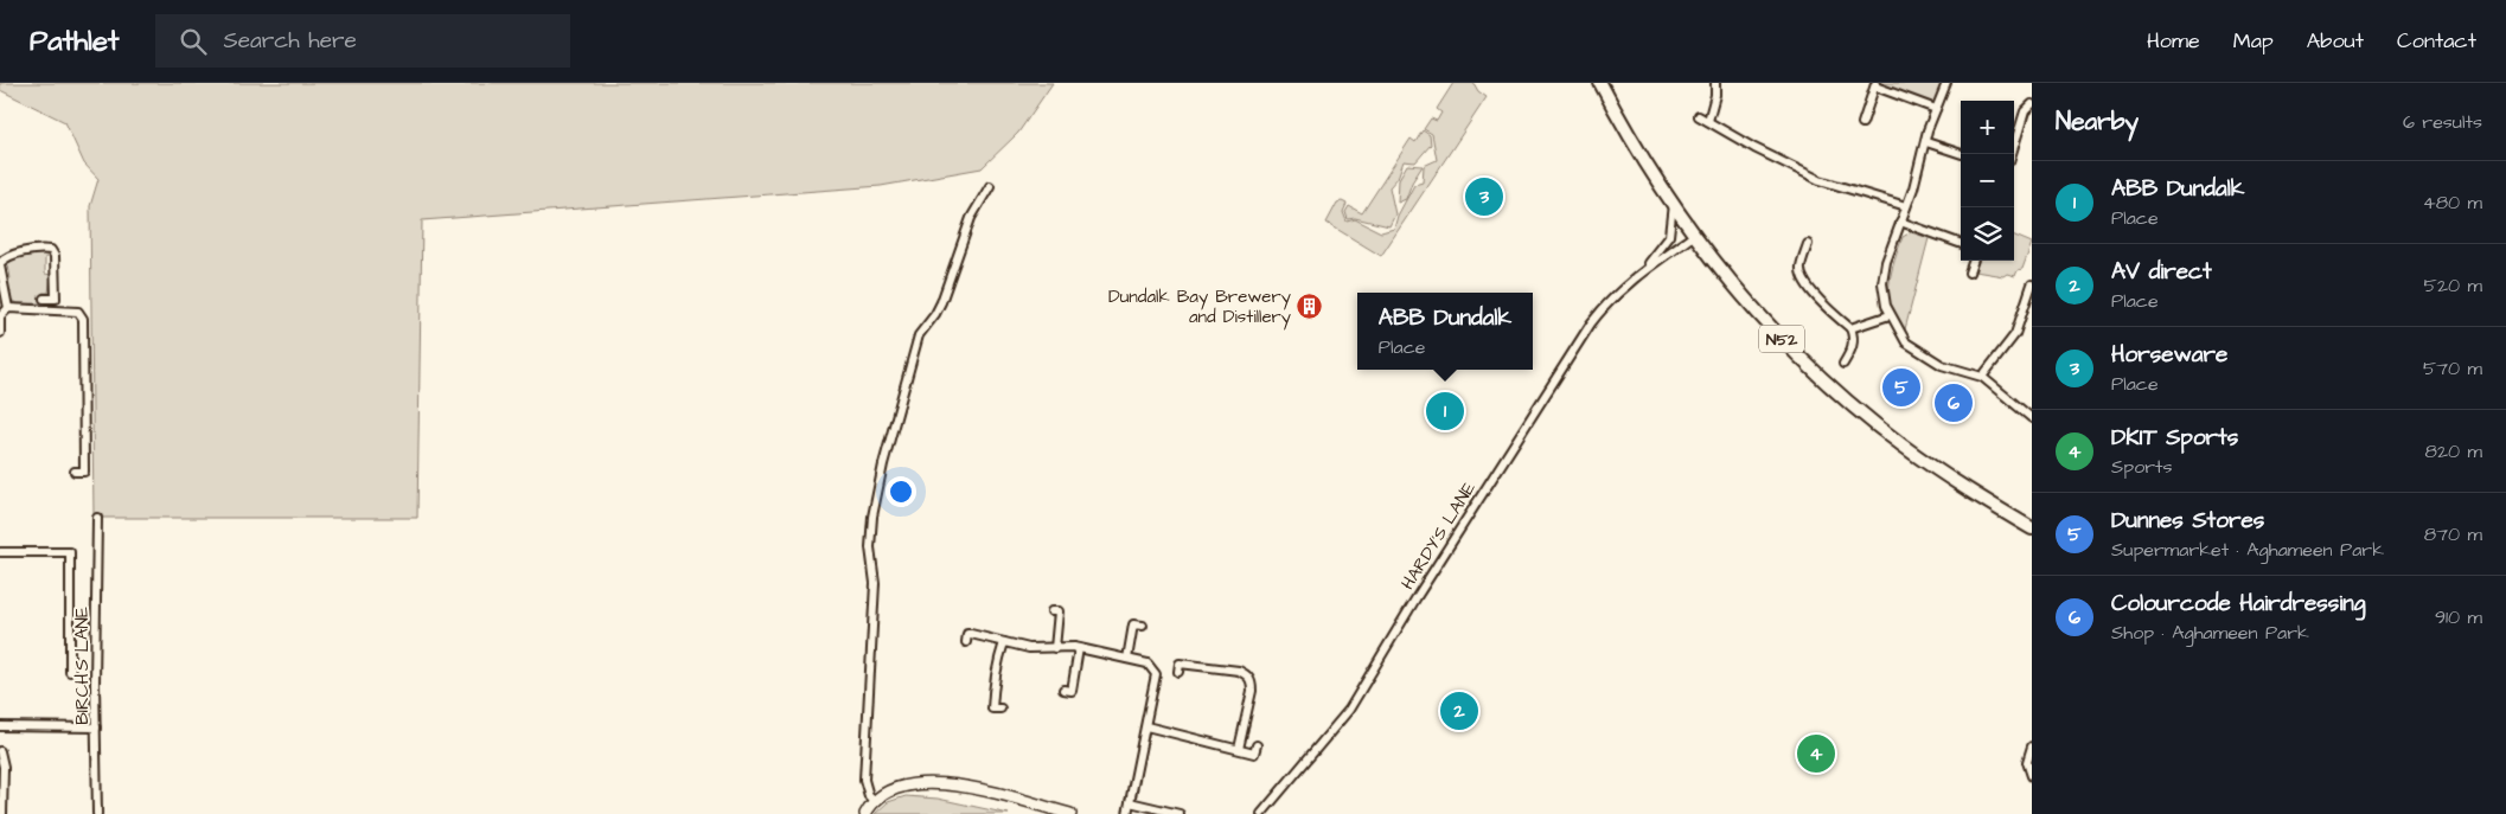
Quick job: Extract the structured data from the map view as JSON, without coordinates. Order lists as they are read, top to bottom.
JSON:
{
  "streets": {
    "main road": ["N52"],
    "street": ["HARDY'S LANE", "BIRCH'S LANE"]
  },
  "crossings": [
    ["N52", "HARDY'S LANE"]
  ],
  "places": {
    "building": ["Dundalk Bay Brewery and Distillery"]
  },
  "page": {
    "header": "Pathlet",
    "search": "Search here",
    "nav": [
      "Home",
      "Map",
      "About",
      "Contact"
    ],
    "heading": ["Nearby", "6 results"],
    "map_buttons": ["+", "−"],
    "list": [
      {
        "mark": "1",
        "name": "ABB Dundalk",
        "note": "Place",
        "value": "480 m"
      },
      {
        "mark": "2",
        "name": "AV direct",
        "note": "Place",
        "value": "520 m"
      },
      {
        "mark": "3",
        "name": "Horseware",
        "note": "Place",
        "value": "570 m"
      },
      {
        "mark": "4",
        "name": "DKIT Sports",
        "note": "Sports",
        "value": "820 m"
      },
      {
        "mark": "5",
        "name": "Dunnes Stores",
        "note": "Supermarket · Aghameen Park",
        "value": "870 m"
      },
      {
        "mark": "6",
        "name": "Colourcode Hairdressing",
        "note": "Shop · Aghameen Park",
        "value": "910 m"
      }
    ],
    "pins": [
      "3",
      "5",
      "6",
      "1",
      "2",
      "4"
    ],
    "popup": ["ABB Dundalk", "Place"]
  }
}
